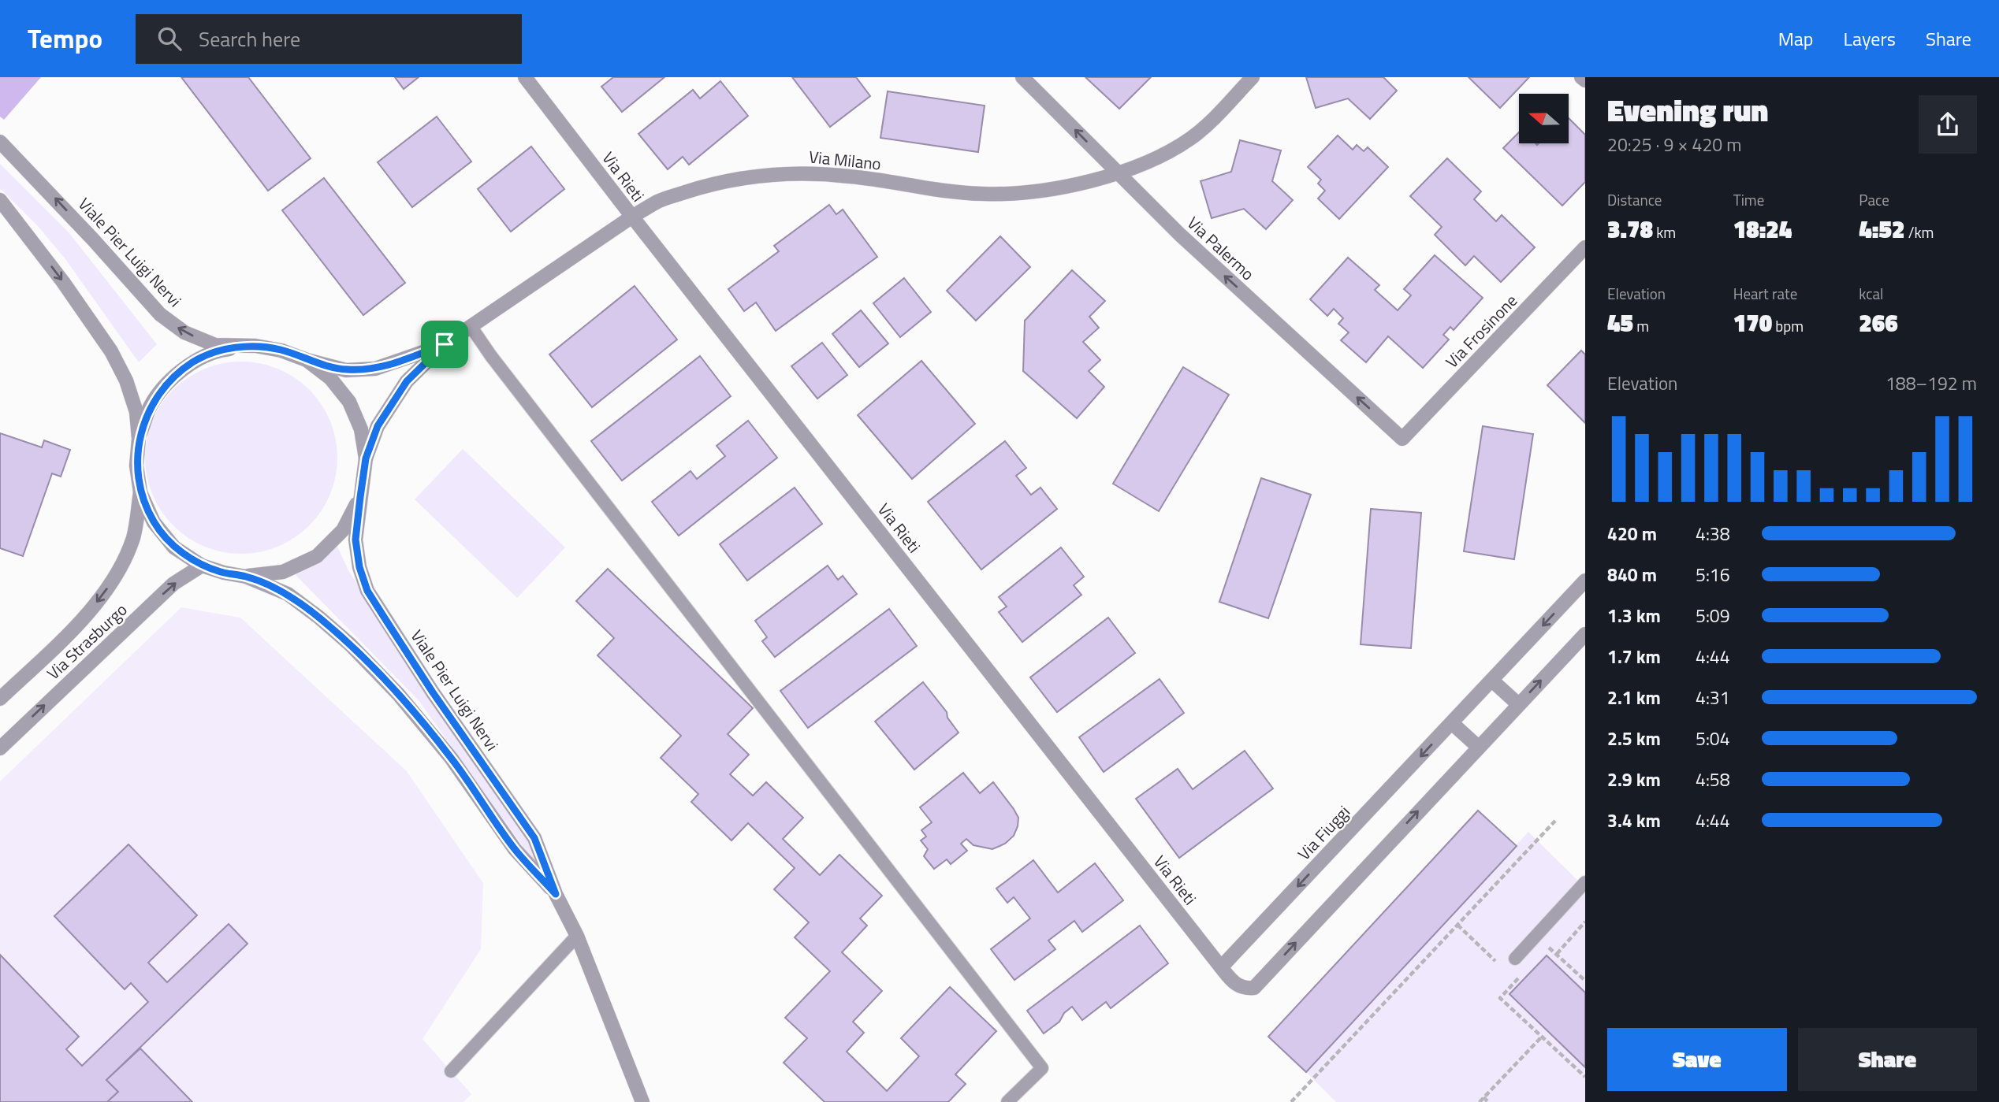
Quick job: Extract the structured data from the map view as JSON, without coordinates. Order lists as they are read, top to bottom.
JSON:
{
  "streets": {
    "street": [
      "Via Milano",
      "Via Rieti",
      "Via Palermo",
      "Viale Pier Luigi Nervi",
      "Via Frosinone",
      "Via Strasburgo",
      "Via Fiuggi"
    ]
  },
  "crossings": [
    ["Via Milano", "Via Rieti"],
    ["Via Milano", "Via Palermo"],
    ["Via Milano", "Viale Pier Luigi Nervi"],
    ["Via Rieti", "Via Fiuggi"],
    ["Via Palermo", "Via Frosinone"],
    ["Viale Pier Luigi Nervi", "Via Strasburgo"]
  ],
  "one_way": ["Via Palermo", "Via Fiuggi"],
  "north": "left",
  "page": {
    "header": "Tempo",
    "search": "Search here",
    "nav": ["Map", "Layers", "Share"],
    "heading": ["Evening run", "20:25 · 9 × 420 m"],
    "stats": [
      ["Distance", "3.78 km"],
      ["Time", "18:24"],
      ["Pace", "4:52 /km"],
      ["Elevation", "45 m"],
      ["Heart rate", "170 bpm"],
      ["kcal", "266"]
    ],
    "chart": ["Elevation", "188–192 m"],
    "list": [
      {
        "name": "420 m",
        "note": "4:38"
      },
      {
        "name": "840 m",
        "note": "5:16"
      },
      {
        "name": "1.3 km",
        "note": "5:09"
      },
      {
        "name": "1.7 km",
        "note": "4:44"
      },
      {
        "name": "2.1 km",
        "note": "4:31"
      },
      {
        "name": "2.5 km",
        "note": "5:04"
      },
      {
        "name": "2.9 km",
        "note": "4:58"
      },
      {
        "name": "3.4 km",
        "note": "4:44"
      }
    ],
    "buttons": ["Save", "Share"]
  }
}
